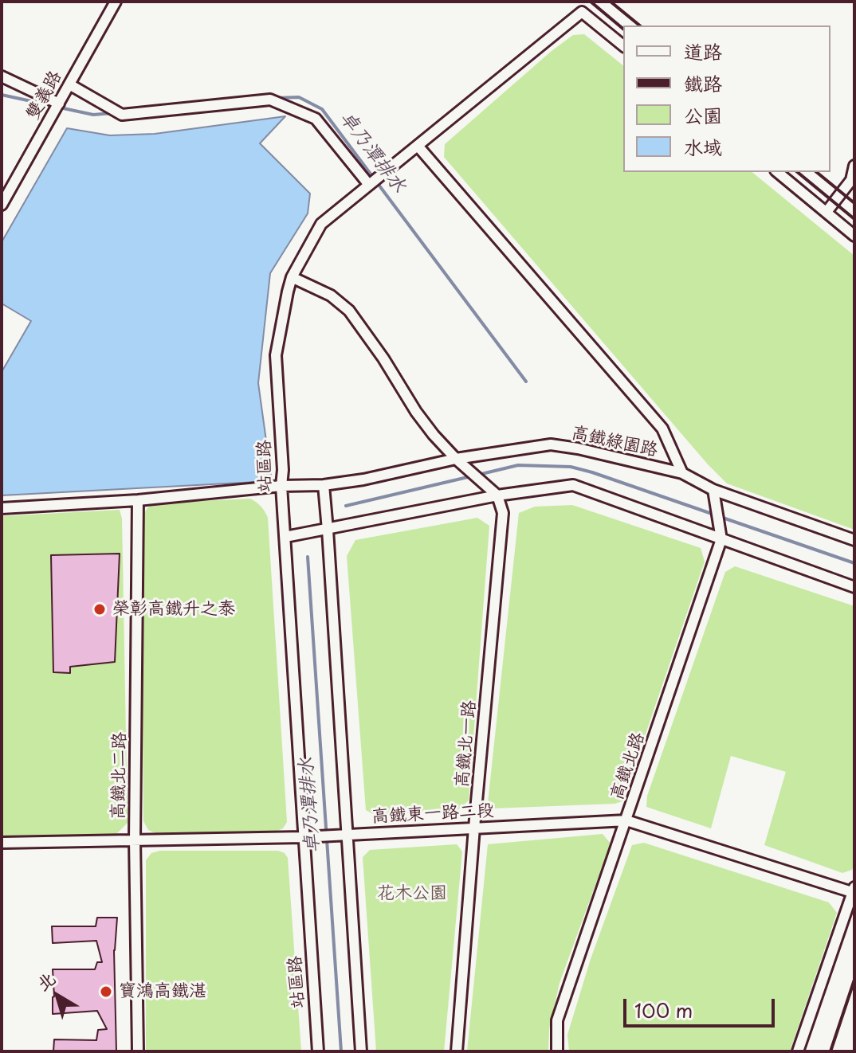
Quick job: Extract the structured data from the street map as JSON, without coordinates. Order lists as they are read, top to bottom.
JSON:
{
  "streets": {
    "street": [
      "雙義路",
      "高鐵綠園路",
      "站區路",
      "高鐵北一路",
      "高鐵北路",
      "高鐵北二路",
      "高鐵東一路二段"
    ]
  },
  "crossings": [
    ["高鐵綠園路", "站區路"],
    ["高鐵綠園路", "高鐵北路"],
    ["高鐵綠園路", "高鐵北二路"],
    ["站區路", "高鐵東一路二段"],
    ["高鐵北一路", "高鐵東一路二段"],
    ["高鐵北路", "高鐵東一路二段"],
    ["高鐵北二路", "高鐵東一路二段"]
  ],
  "water": ["卓乃潭排水"],
  "parks": ["花木公園"],
  "places": ["榮彰高鐵升之泰", "寶鴻高鐵湛"],
  "legend": [
    "道路",
    "鐵路",
    "公園",
    "水域"
  ],
  "scale_bar": "100 m",
  "north": "top left"
}
